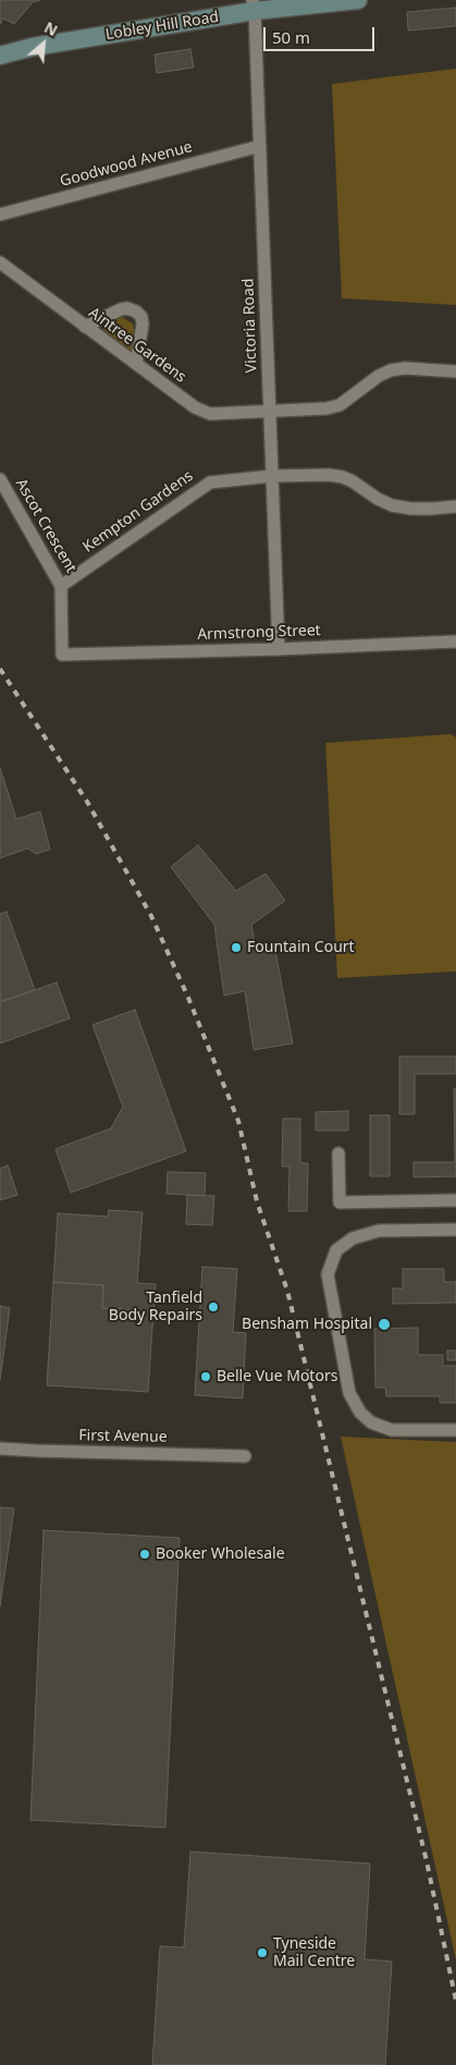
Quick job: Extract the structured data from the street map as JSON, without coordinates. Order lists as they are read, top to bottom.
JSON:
{
  "streets": {
    "main road": ["Lobley Hill Road"],
    "street": [
      "Goodwood Avenue",
      "Victoria Road",
      "Aintree Gardens",
      "Kempton Gardens",
      "Ascot Crescent",
      "Armstrong Street",
      "First Avenue"
    ]
  },
  "crossings": [
    ["Lobley Hill Road", "Victoria Road"],
    ["Goodwood Avenue", "Victoria Road"],
    ["Victoria Road", "Aintree Gardens"],
    ["Victoria Road", "Kempton Gardens"],
    ["Victoria Road", "Armstrong Street"],
    ["Kempton Gardens", "Ascot Crescent"],
    ["Ascot Crescent", "Armstrong Street"]
  ],
  "places": [
    "Fountain Court",
    "Tanfield Body Repairs",
    "Bensham Hospital",
    "Belle Vue Motors",
    "Booker Wholesale",
    "Tyneside Mail Centre"
  ],
  "scale_bar": "50 m",
  "north": "top right"
}
